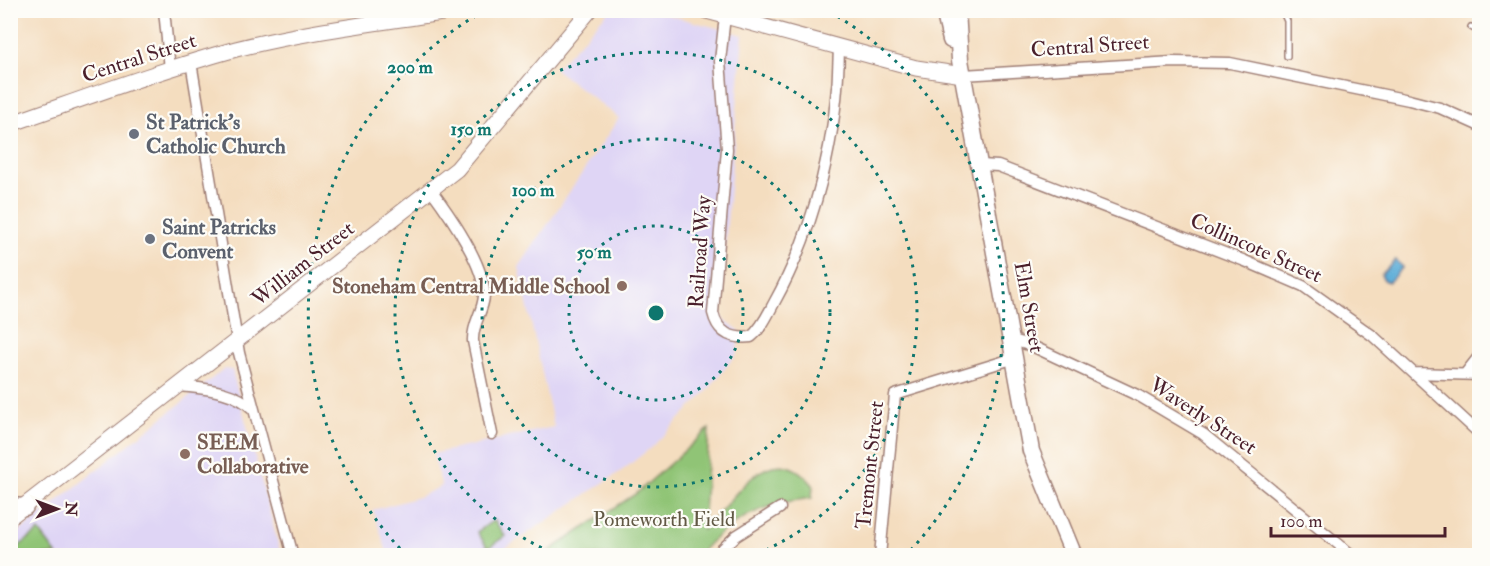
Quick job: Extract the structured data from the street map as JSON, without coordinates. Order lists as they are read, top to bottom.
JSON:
{
  "streets": {
    "main road": ["Central Street", "William Street", "Elm Street"],
    "street": [
      "Collincote Street",
      "Railroad Way",
      "Waverly Street",
      "Tremont Street"
    ]
  },
  "crossings": [
    ["Central Street", "Railroad Way"],
    ["Central Street", "Elm Street"],
    ["Collincote Street", "Elm Street"],
    ["Elm Street", "Waverly Street"],
    ["Elm Street", "Tremont Street"]
  ],
  "parks": ["Pomeworth Field"],
  "places": [
    "St Patrick's Catholic Church",
    "Saint Patricks Convent",
    "Stoneham Central Middle School",
    "SEEM Collaborative"
  ],
  "scale_bar": "100 m",
  "north": "right",
  "rings": [
    "200 m",
    "150 m",
    "100 m",
    "50 m"
  ]
}
